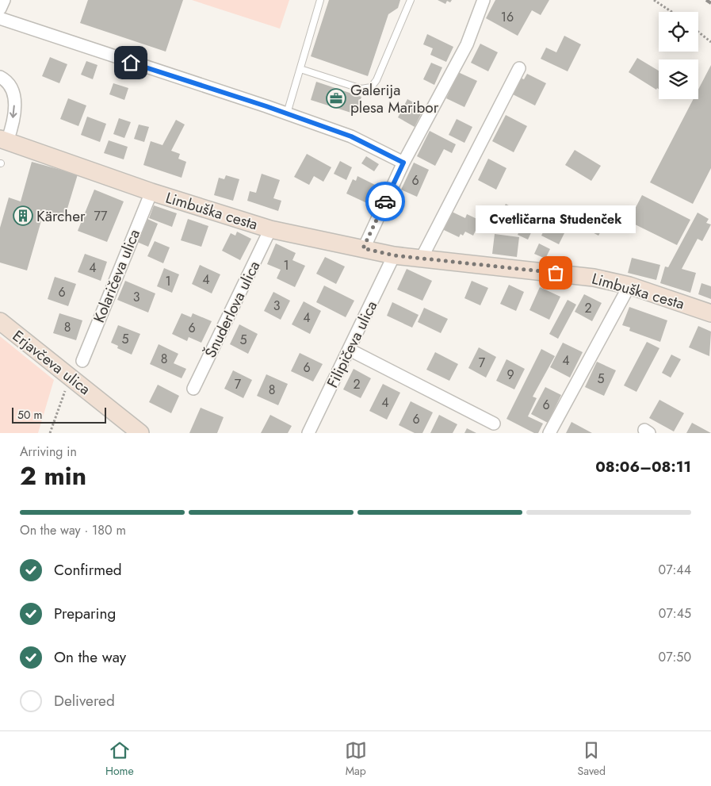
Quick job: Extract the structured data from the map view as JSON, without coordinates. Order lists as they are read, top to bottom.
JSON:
{
  "streets": {
    "main road": ["Limbuška cesta", "Erjavčeva ulica"],
    "street": ["Kolaričeva ulica", "Šnuderlova ulica", "Filipičeva ulica"]
  },
  "crossings": [
    ["Limbuška cesta", "Kolaričeva ulica"],
    ["Limbuška cesta", "Šnuderlova ulica"],
    ["Limbuška cesta", "Filipičeva ulica"]
  ],
  "places": {
    "office": ["Galerija plesa Maribor"],
    "building": ["Kärcher"],
    "other": ["Cvetličarna Studenček"]
  },
  "house_numbers": [
    "16",
    "6",
    "77",
    "1",
    "4",
    "4",
    "1",
    "6",
    "3",
    "3",
    "2",
    "4",
    "8",
    "6",
    "5",
    "5",
    "8",
    "4",
    "7",
    "6",
    "9",
    "5",
    "7",
    "2",
    "8",
    "4",
    "6",
    "6"
  ],
  "scale_bar": "50 m",
  "page": {
    "bubble": "Cvetličarna Studenček",
    "scale": "50 m",
    "heading": ["2 min", "Arriving in", "08:06–08:11"],
    "bar": "On the way · 180 m",
    "list": [
      ["Confirmed", "07:44"],
      ["Preparing", "07:45"],
      ["On the way", "07:50"],
      "Delivered"
    ],
    "tabs": ["Home", "Map", "Saved"]
  }
}
